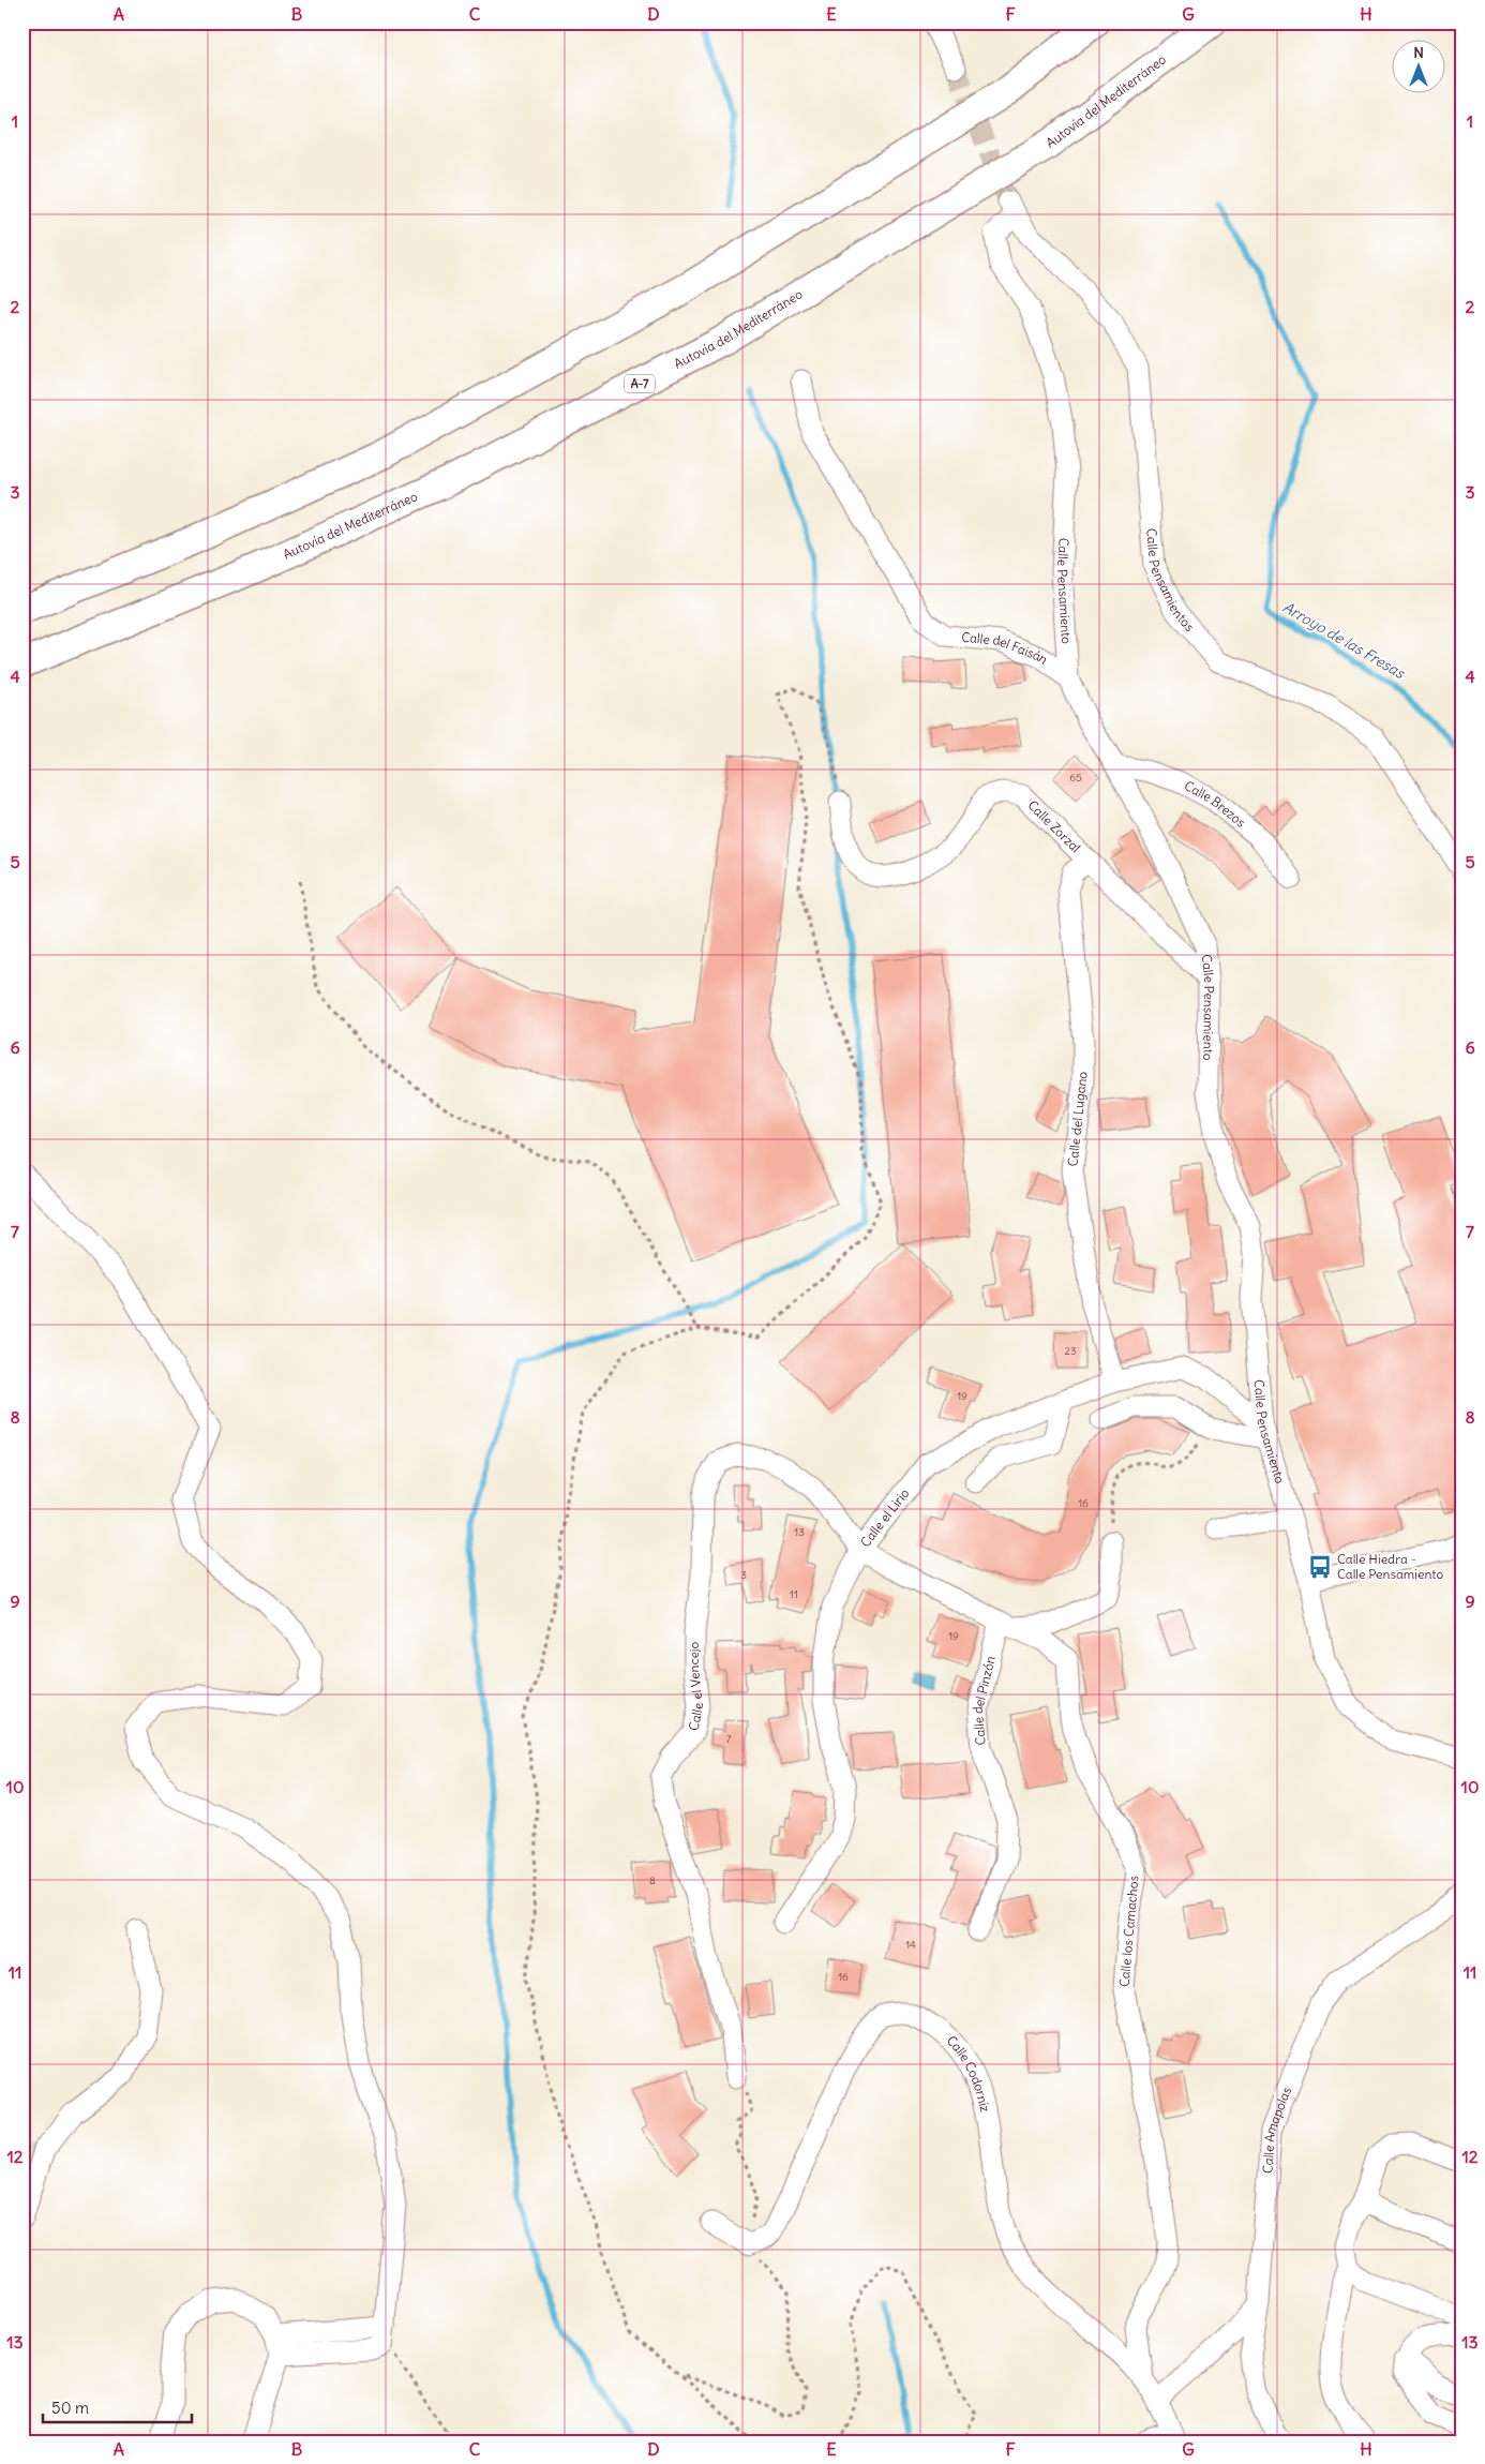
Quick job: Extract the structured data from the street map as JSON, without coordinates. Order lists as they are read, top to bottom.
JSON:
{
  "streets": {
    "highway": ["Autovía del Mediterráneo", "A-7"],
    "street": [
      "Calle Pensamientos",
      "Calle Pensamiento",
      "Calle del Faisán",
      "Calle Brezos",
      "Calle Zorzal",
      "Calle del Lugano",
      "Calle el Lirio",
      "Calle el Vencejo",
      "Calle del Pinzón",
      "Calle los Camachos",
      "Calle Codorniz",
      "Calle Amapolas"
    ]
  },
  "crossings": [
    ["Calle Pensamientos", "Calle Pensamiento"],
    ["Calle Pensamiento", "Calle del Faisán"],
    ["Calle Pensamiento", "Calle Brezos"],
    ["Calle Pensamiento", "Calle Zorzal"],
    ["Calle Pensamiento", "Calle el Lirio"],
    ["Calle Zorzal", "Calle del Lugano"],
    ["Calle del Lugano", "Calle el Lirio"],
    ["Calle el Lirio", "Calle el Vencejo"],
    ["Calle el Lirio", "Calle los Camachos"],
    ["Calle el Vencejo", "Calle los Camachos"],
    ["Calle del Pinzón", "Calle los Camachos"],
    ["Calle los Camachos", "Calle Codorniz"]
  ],
  "water": ["Arroyo de las Fresas"],
  "places": {
    "bus stop": ["Calle Hiedra - Calle Pensamiento"]
  },
  "house_numbers": [
    "65",
    "23",
    "19",
    "16",
    "13",
    "3",
    "11",
    "19",
    "7",
    "8",
    "14",
    "16"
  ],
  "scale_bar": "50 m",
  "north": "top",
  "grid": {
    "columns": [
      "A",
      "B",
      "C",
      "D",
      "E",
      "F",
      "G",
      "H"
    ],
    "rows": [
      "1",
      "2",
      "3",
      "4",
      "5",
      "6",
      "7",
      "8",
      "9",
      "10",
      "11",
      "12",
      "13"
    ]
  }
}
